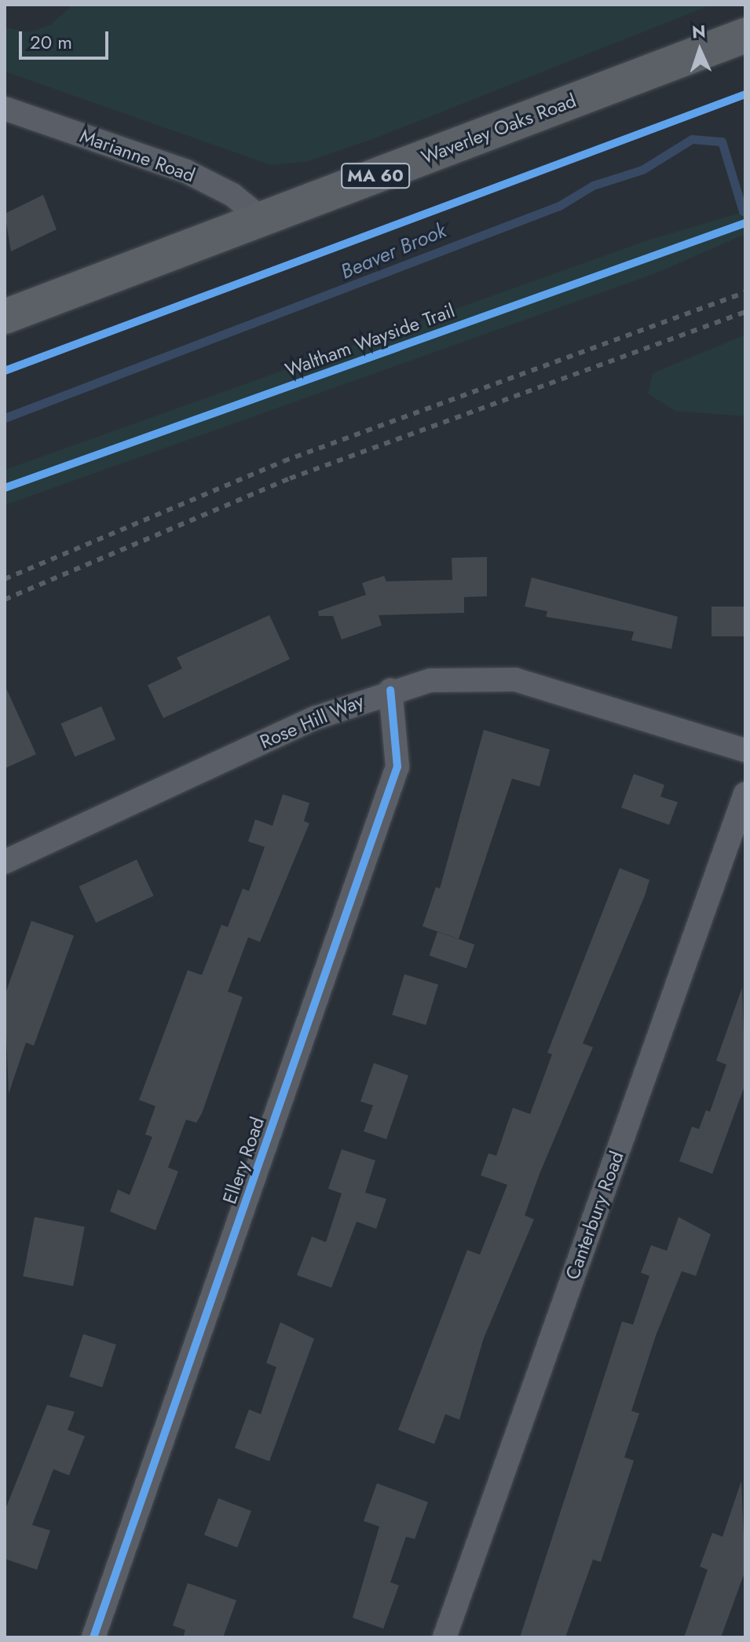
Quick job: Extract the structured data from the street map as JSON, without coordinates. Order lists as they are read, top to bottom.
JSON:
{
  "streets": {
    "main road": ["Waverley Oaks Road", "MA 60"],
    "street": [
      "Marianne Road",
      "Rose Hill Way",
      "Ellery Road",
      "Canterbury Road"
    ],
    "cycle path": ["Waltham Wayside Trail"]
  },
  "crossings": [
    ["Waverley Oaks Road", "Marianne Road"],
    ["Rose Hill Way", "Ellery Road"]
  ],
  "water": ["Beaver Brook"],
  "scale_bar": "20 m",
  "north": "top"
}
